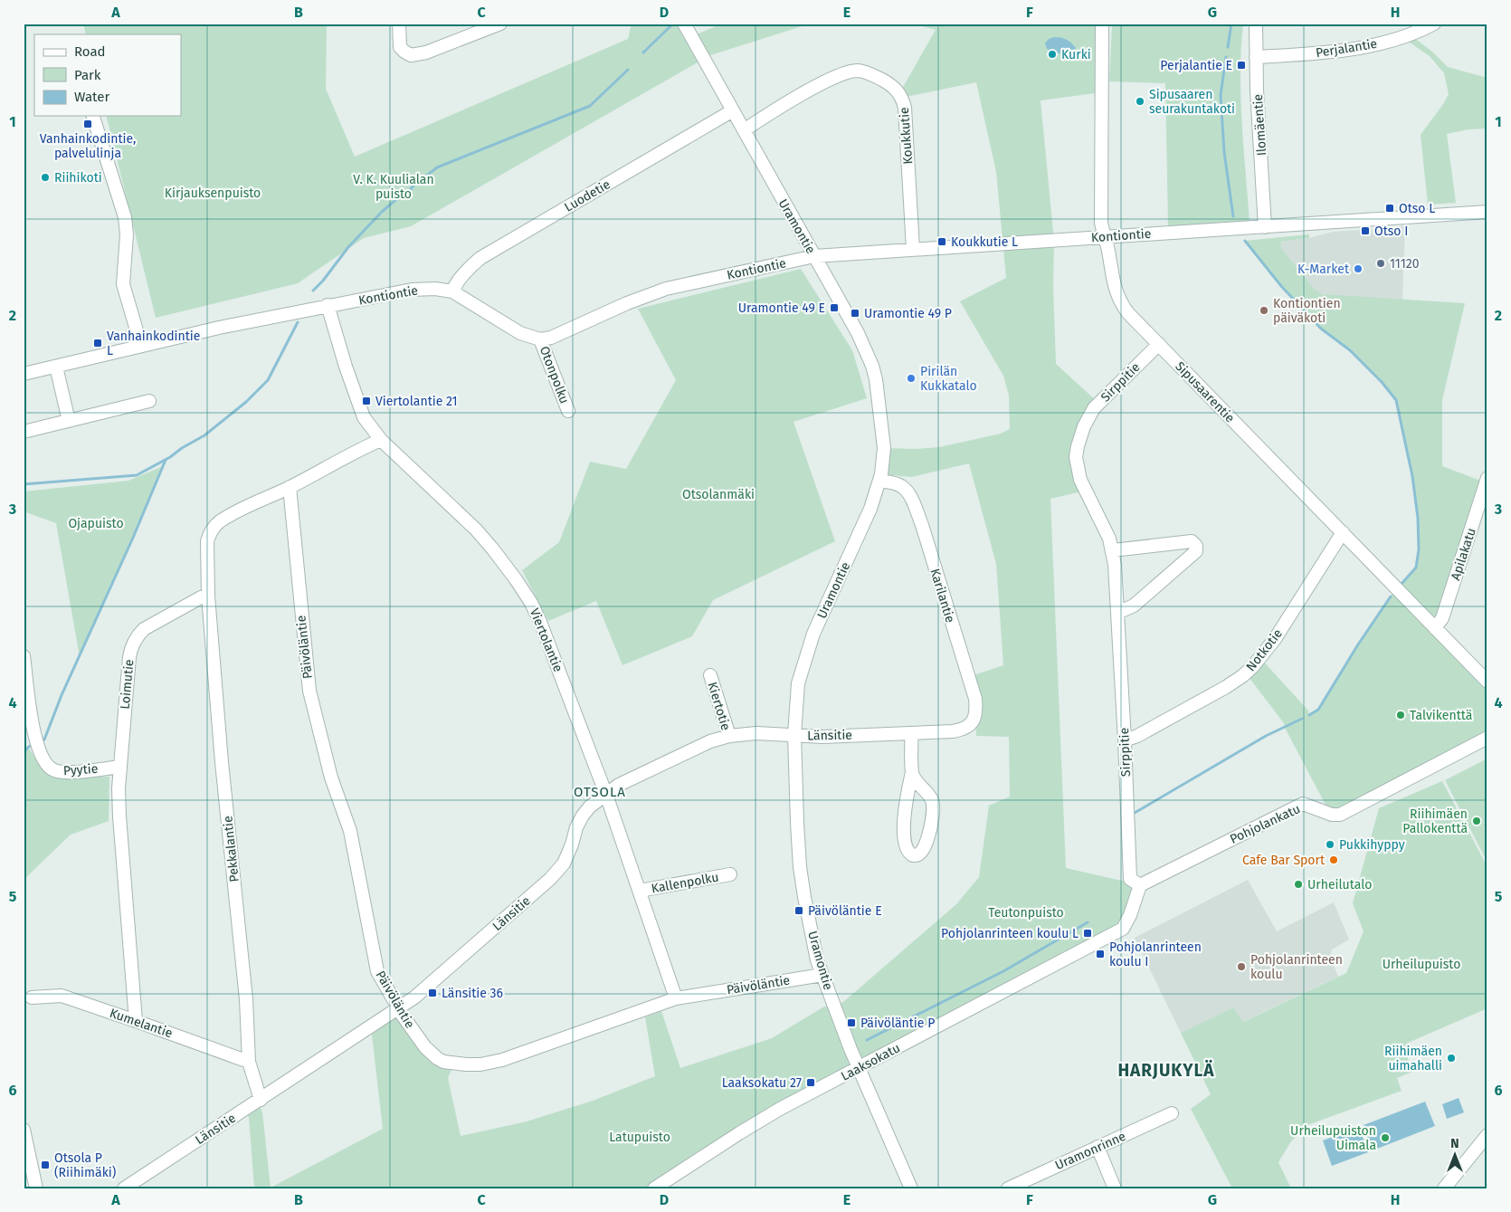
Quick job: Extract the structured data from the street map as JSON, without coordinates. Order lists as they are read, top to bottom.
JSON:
{
  "streets": {
    "street": [
      "Perjalantie",
      "Ilomäentie",
      "Koukkutie",
      "Luodetie",
      "Uramontie",
      "Kontiontie",
      "Otonpolku",
      "Sirppitie",
      "Sipusaarentie",
      "Apilakatu",
      "Karilantie",
      "Viertolantie",
      "Päivöläntie",
      "Notkotie",
      "Loimutie",
      "Kiertotie",
      "Länsitie",
      "Pyytie",
      "Pohjolankatu",
      "Pekkalantie",
      "Kallenpolku",
      "Kumelantie",
      "Laaksokatu",
      "Uramonrinne"
    ]
  },
  "crossings": [
    ["Perjalantie", "Ilomäentie"],
    ["Ilomäentie", "Kontiontie"],
    ["Koukkutie", "Uramontie"],
    ["Koukkutie", "Kontiontie"],
    ["Luodetie", "Uramontie"],
    ["Luodetie", "Kontiontie"],
    ["Uramontie", "Kontiontie"],
    ["Uramontie", "Karilantie"],
    ["Uramontie", "Päivöläntie"],
    ["Uramontie", "Länsitie"],
    ["Uramontie", "Laaksokatu"],
    ["Kontiontie", "Otonpolku"],
    ["Kontiontie", "Sipusaarentie"],
    ["Kontiontie", "Viertolantie"],
    ["Sirppitie", "Sipusaarentie"],
    ["Sirppitie", "Notkotie"],
    ["Sirppitie", "Pohjolankatu"],
    ["Sirppitie", "Laaksokatu"],
    ["Sipusaarentie", "Apilakatu"],
    ["Sipusaarentie", "Notkotie"],
    ["Karilantie", "Länsitie"],
    ["Viertolantie", "Päivöläntie"],
    ["Viertolantie", "Länsitie"],
    ["Viertolantie", "Kallenpolku"],
    ["Päivöläntie", "Länsitie"],
    ["Loimutie", "Pyytie"],
    ["Loimutie", "Pekkalantie"],
    ["Loimutie", "Kumelantie"],
    ["Kiertotie", "Länsitie"],
    ["Länsitie", "Pekkalantie"],
    ["Pohjolankatu", "Laaksokatu"],
    ["Pekkalantie", "Kumelantie"]
  ],
  "districts": ["OTSOLA", "HARJUKYLÄ"],
  "parks": [
    "V. K. Kuulialan puisto",
    "Kirjauksenpuisto",
    "Otsolanmäki",
    "Ojapuisto",
    "Teutonpuisto",
    "Urheilupuisto",
    "Latupuisto"
  ],
  "places": {
    "other": [
      "Kurki",
      "Sipusaaren seurakuntakoti",
      "Riihikoti",
      "11120",
      "K-Market",
      "Kontiontien päiväkoti",
      "Pirilän Kukkatalo",
      "Talvikenttä",
      "Riihimäen Pallokenttä",
      "Pukkihyppy",
      "Cafe Bar Sport",
      "Urheilutalo",
      "Pohjolanrinteen koulu",
      "Riihimäen uimahalli",
      "Urheilupuiston Uimala"
    ],
    "transit": [
      "Perjalantie E",
      "Vanhainkodintie, palvelulinja",
      "Otso L",
      "Otso I",
      "Koukkutie L",
      "Uramontie 49 E",
      "Uramontie 49 P",
      "Vanhainkodintie L",
      "Viertolantie 21",
      "Päivöläntie E",
      "Pohjolanrinteen koulu L",
      "Pohjolanrinteen koulu I",
      "Länsitie 36",
      "Päivöläntie P",
      "Laaksokatu 27",
      "Otsola P (Riihimäki)"
    ]
  },
  "legend": ["Road", "Park", "Water"],
  "north": "top",
  "grid": {
    "columns": [
      "A",
      "B",
      "C",
      "D",
      "E",
      "F",
      "G",
      "H"
    ],
    "rows": [
      "1",
      "2",
      "3",
      "4",
      "5",
      "6"
    ]
  }
}
